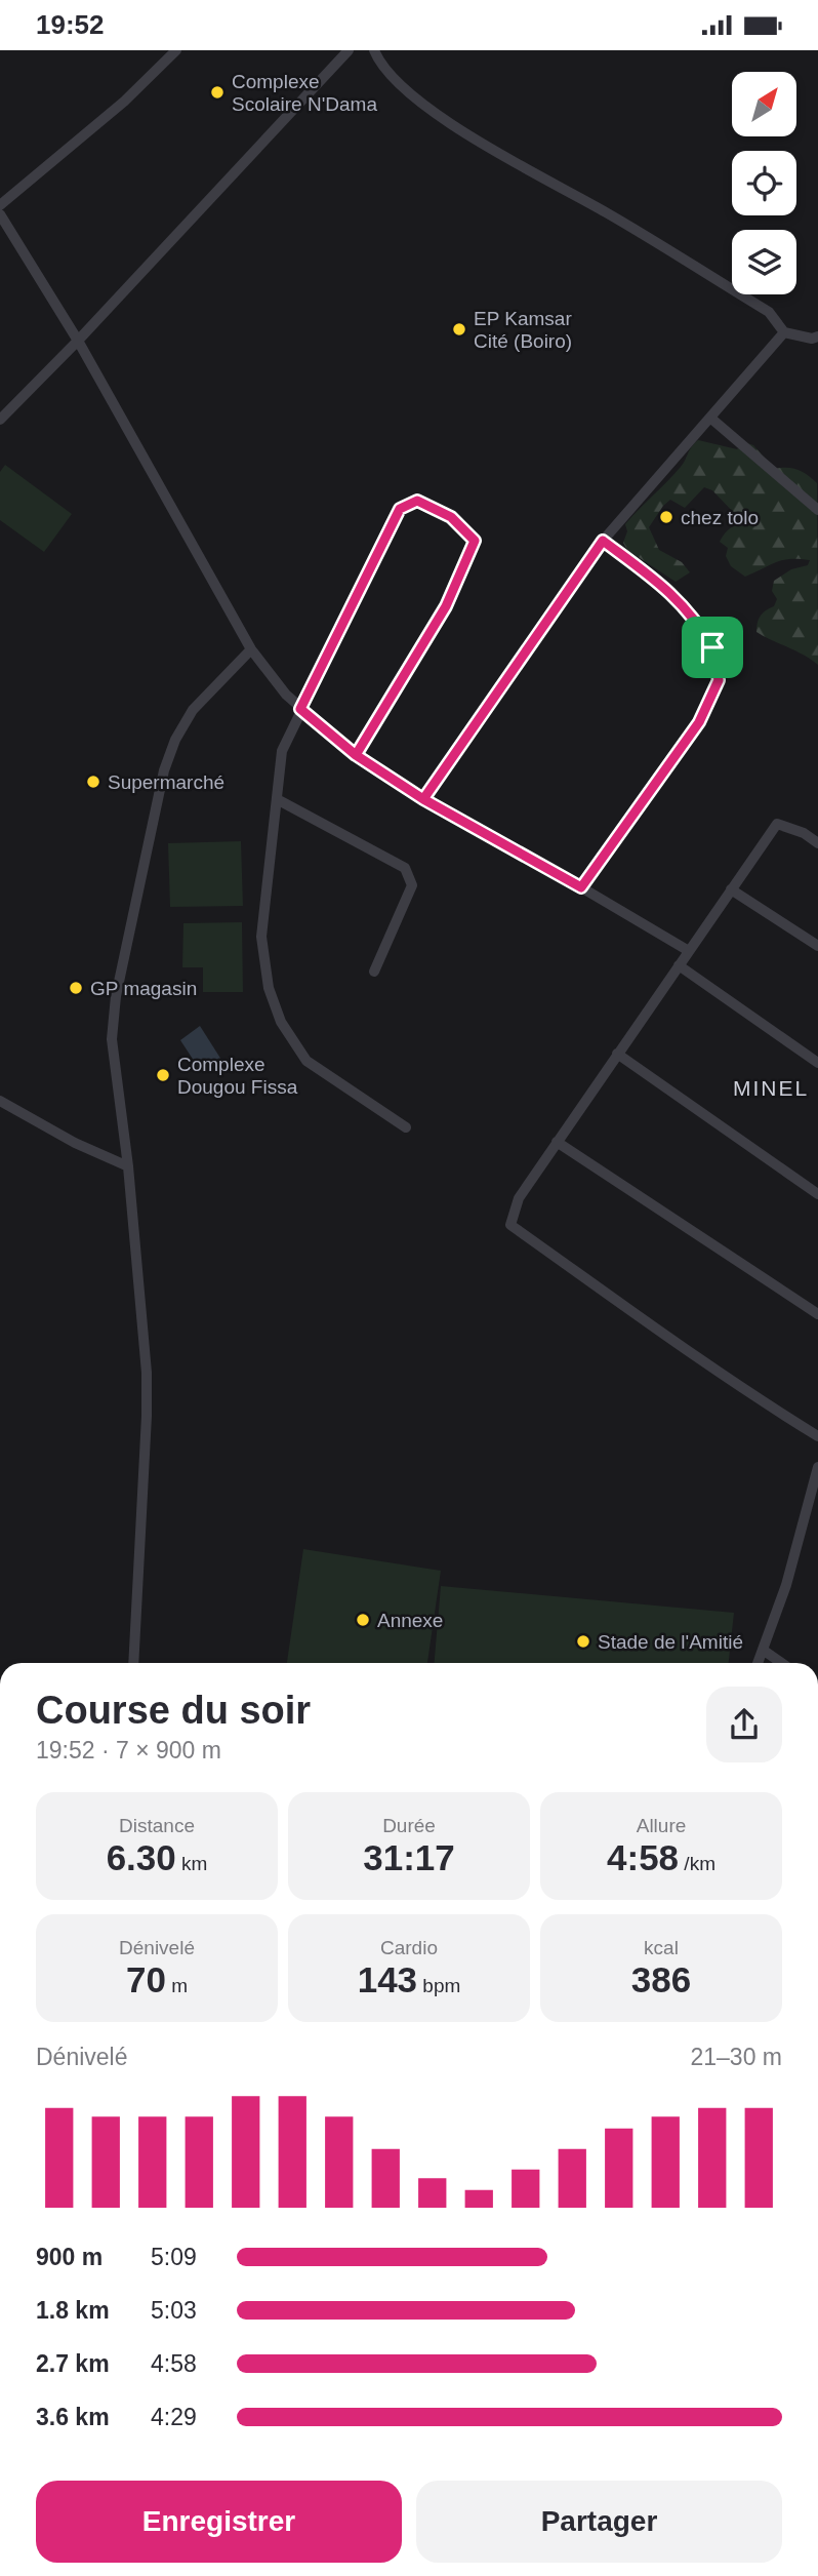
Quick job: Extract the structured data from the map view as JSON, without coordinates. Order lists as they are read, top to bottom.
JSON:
{
  "districts": ["MINEL"],
  "places": [
    "Complexe Scolaire N'Dama",
    "EP Kamsar Cité (Boiro)",
    "chez tolo",
    "Supermarché",
    "GP magasin",
    "Complexe Dougou Fissa",
    "Annexe",
    "Stade de l'Amitié"
  ],
  "north": "top right",
  "page": {
    "status": "19:52",
    "heading": ["Course du soir", "19:52 · 7 × 900 m"],
    "stats": [
      ["Distance", "6.30 km"],
      ["Durée", "31:17"],
      ["Allure", "4:58 /km"],
      ["Dénivelé", "70 m"],
      ["Cardio", "143 bpm"],
      ["kcal", "386"]
    ],
    "chart": ["Dénivelé", "21–30 m"],
    "list": [
      {
        "name": "900 m",
        "note": "5:09"
      },
      {
        "name": "1.8 km",
        "note": "5:03"
      },
      {
        "name": "2.7 km",
        "note": "4:58"
      },
      {
        "name": "3.6 km",
        "note": "4:29"
      }
    ],
    "buttons": ["Enregistrer", "Partager"]
  }
}
